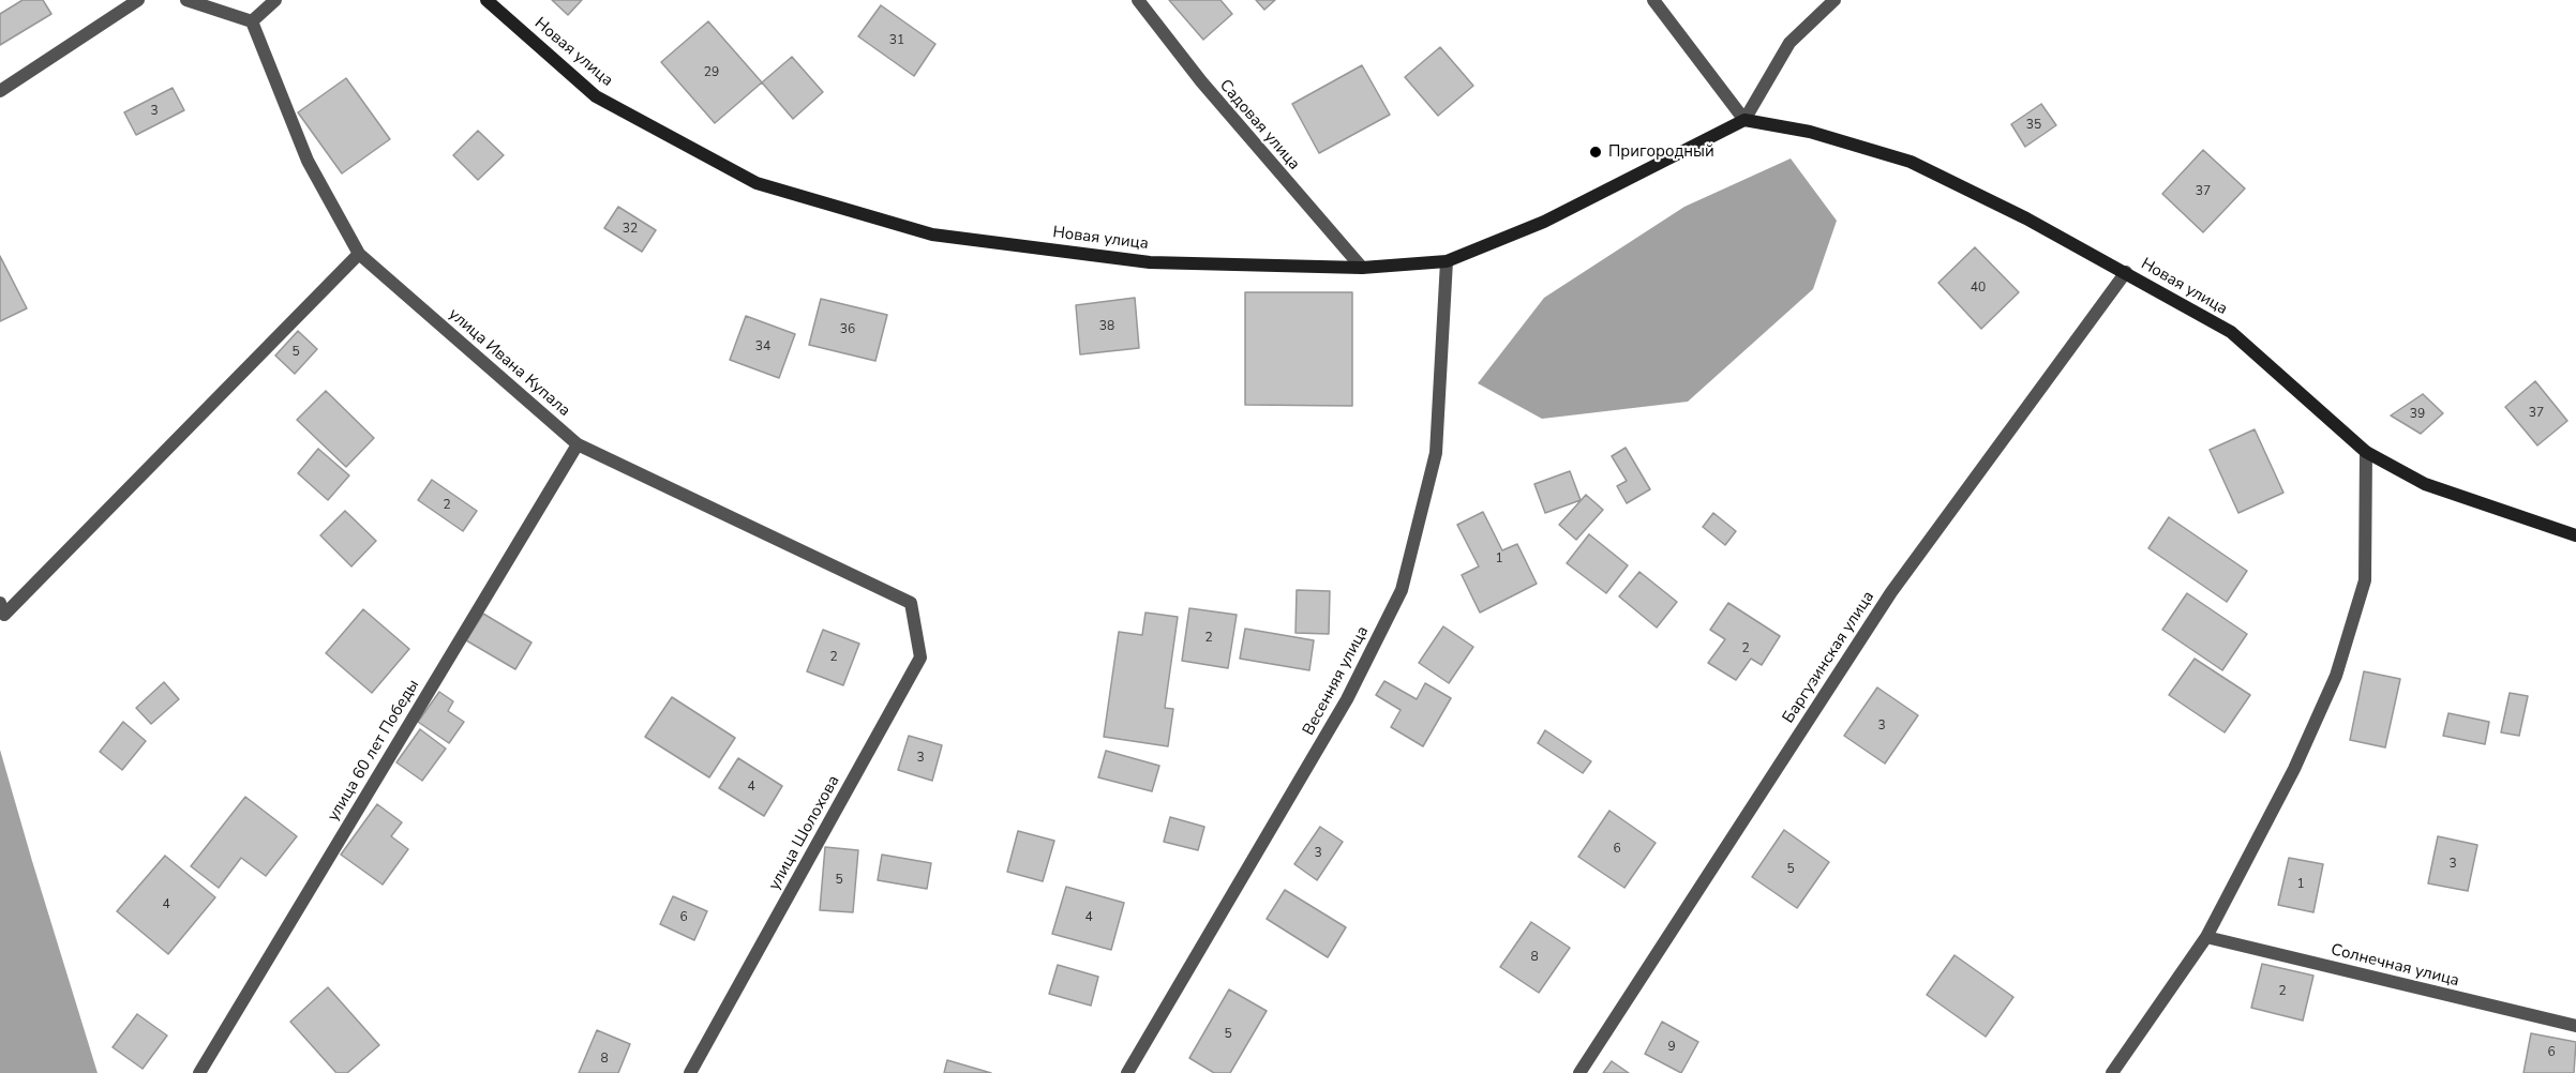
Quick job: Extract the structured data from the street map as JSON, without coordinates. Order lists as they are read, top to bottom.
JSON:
{
  "streets": {
    "street": [
      "Новая улица",
      "Садовая улица",
      "улица Ивана Купала",
      "Баргузинская улица",
      "Весенняя улица",
      "улица 60 лет Победы",
      "улица Шолохова",
      "Солнечная улица"
    ]
  },
  "crossings": [
    ["Новая улица", "Садовая улица"],
    ["Новая улица", "Баргузинская улица"],
    ["Новая улица", "Весенняя улица"],
    ["улица Ивана Купала", "улица 60 лет Победы"],
    ["улица Ивана Купала", "улица Шолохова"]
  ],
  "places": ["Пригородный"],
  "house_numbers": [
    "31",
    "29",
    "3",
    "35",
    "37",
    "32",
    "40",
    "38",
    "36",
    "34",
    "5",
    "37",
    "39",
    "2",
    "1",
    "2",
    "2",
    "2",
    "3",
    "3",
    "4",
    "6",
    "3",
    "3",
    "5",
    "5",
    "1",
    "4",
    "6",
    "4",
    "8",
    "2",
    "5",
    "9",
    "6",
    "8"
  ]
}
